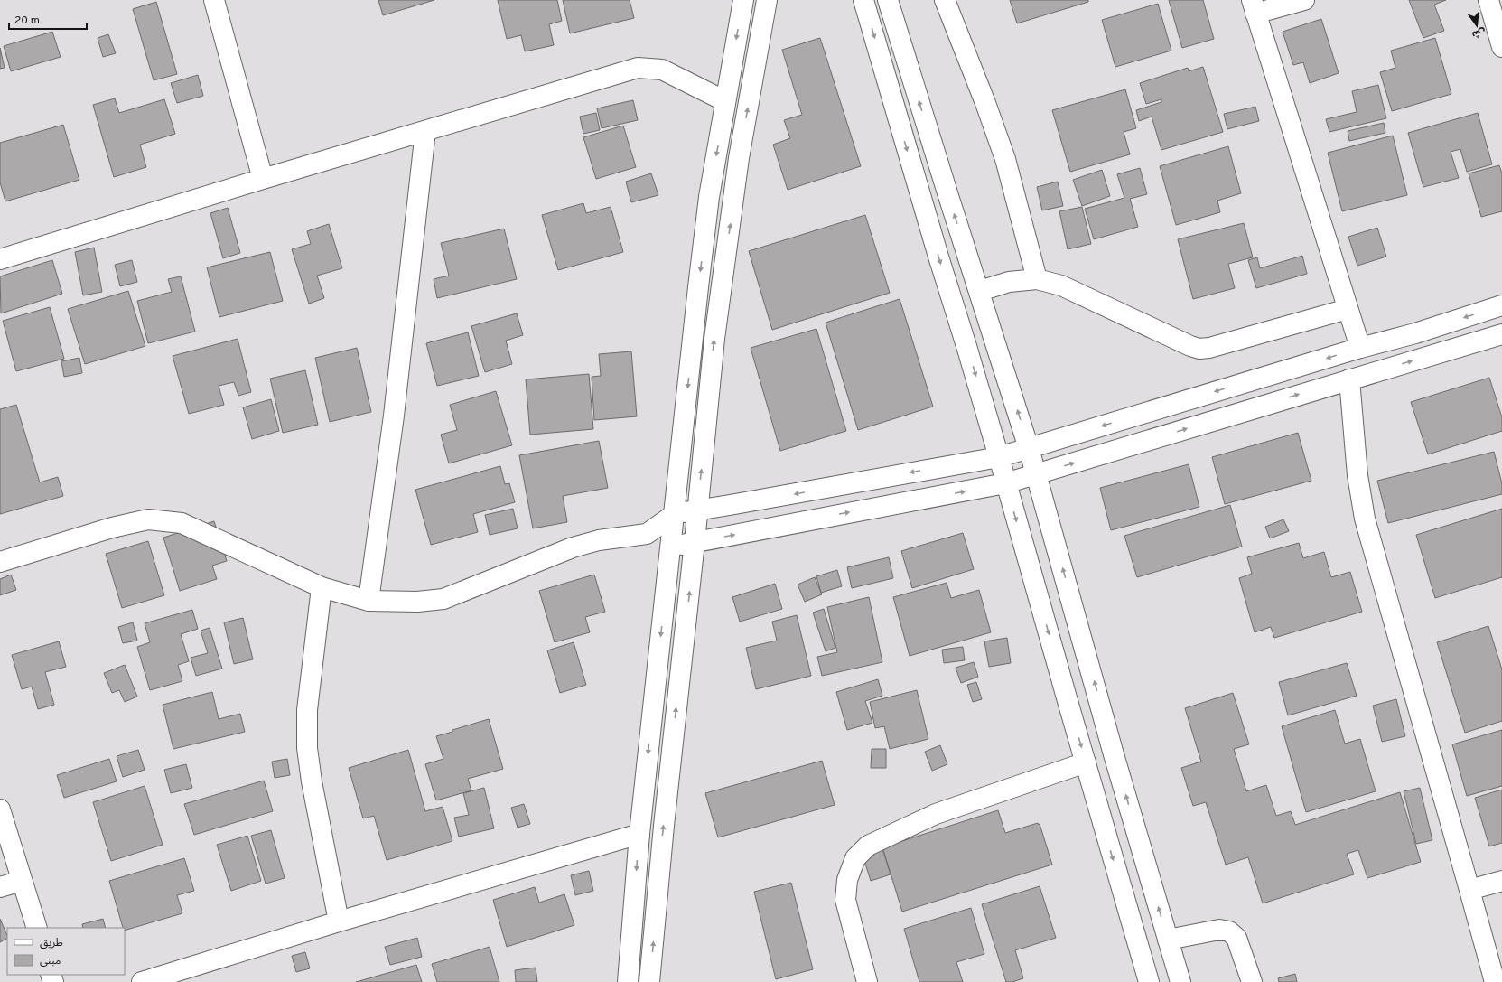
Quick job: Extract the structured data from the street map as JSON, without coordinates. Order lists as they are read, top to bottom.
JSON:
{
  "legend": ["طريق", "مبنى"],
  "scale_bar": "20 m",
  "north": "bottom"
}
